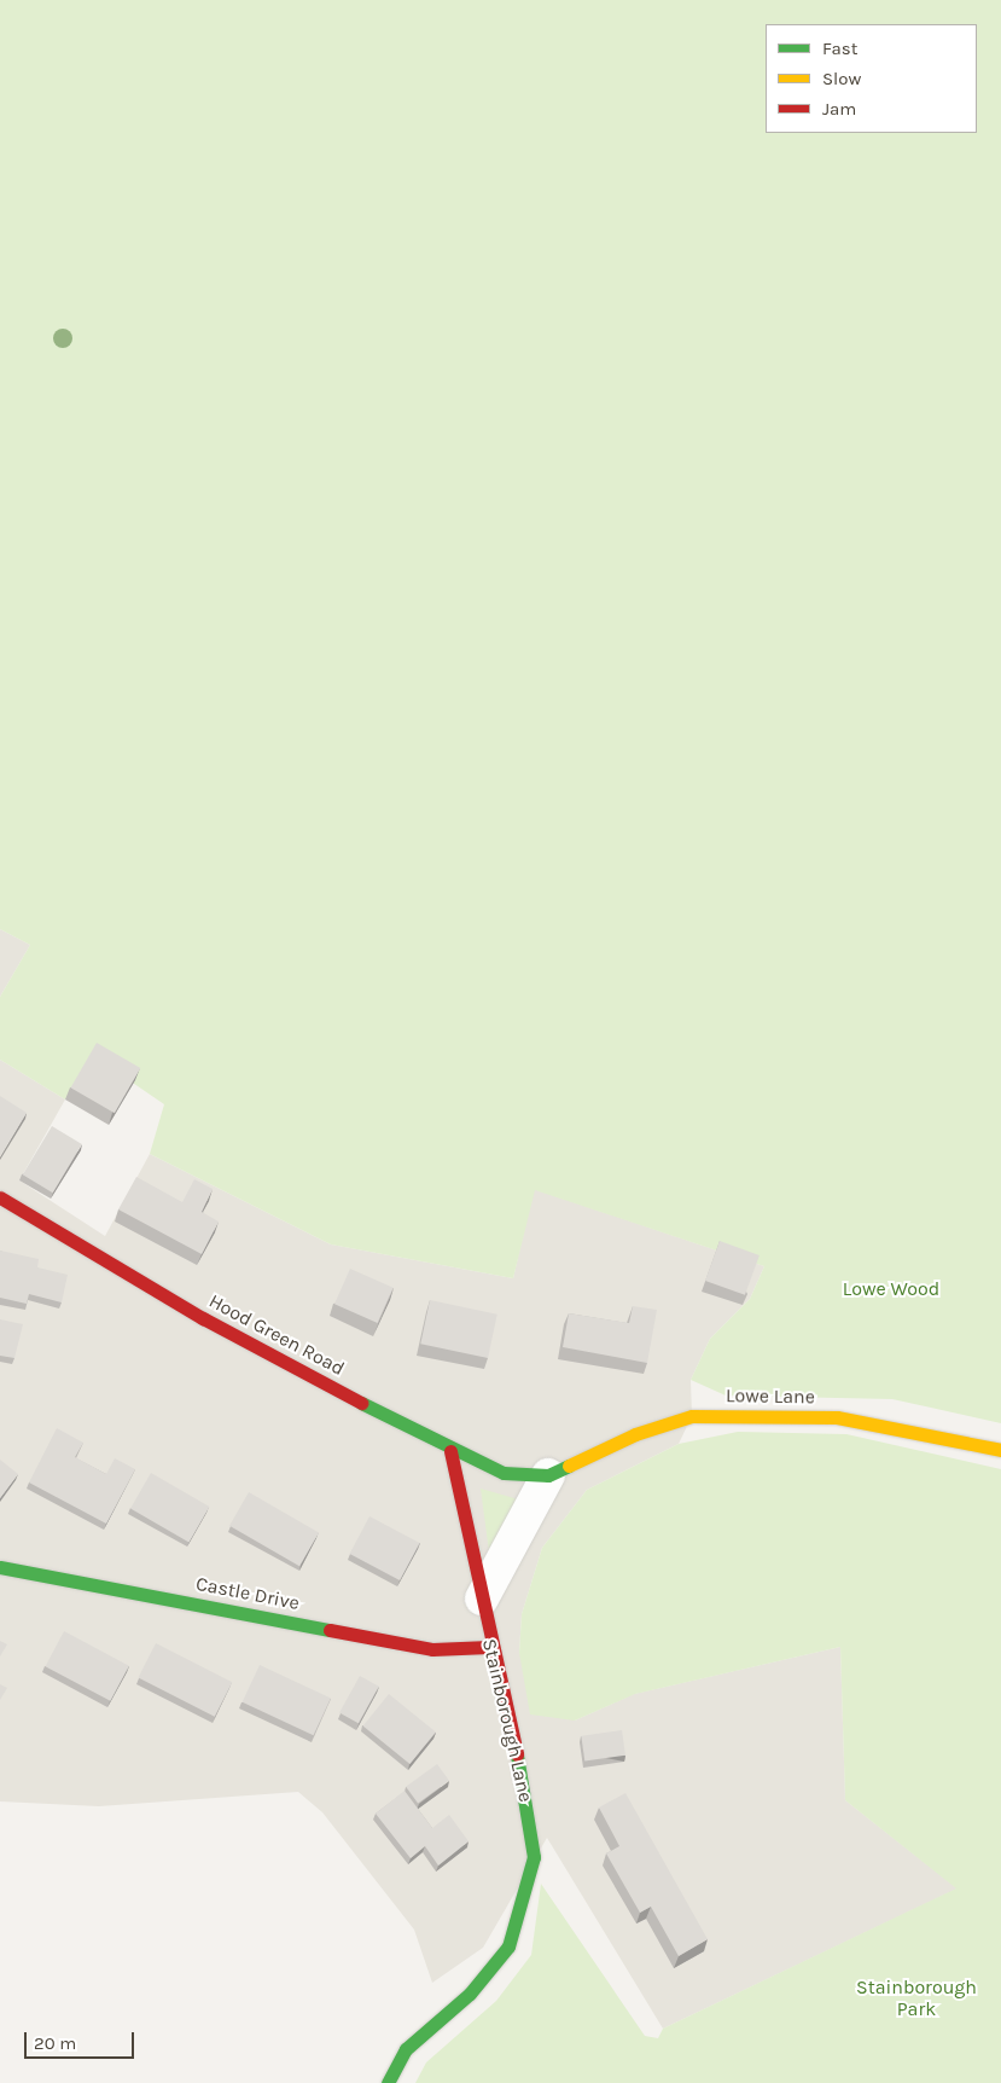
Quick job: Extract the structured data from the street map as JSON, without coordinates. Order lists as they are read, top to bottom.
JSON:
{
  "streets": {
    "street": [
      "Hood Green Road",
      "Lowe Lane",
      "Castle Drive",
      "Stainborough Lane"
    ]
  },
  "crossings": [
    ["Hood Green Road", "Lowe Lane"],
    ["Hood Green Road", "Stainborough Lane"],
    ["Castle Drive", "Stainborough Lane"]
  ],
  "parks": ["Lowe Wood", "Stainborough Park"],
  "legend": ["Fast", "Slow", "Jam"],
  "scale_bar": "20 m"
}
